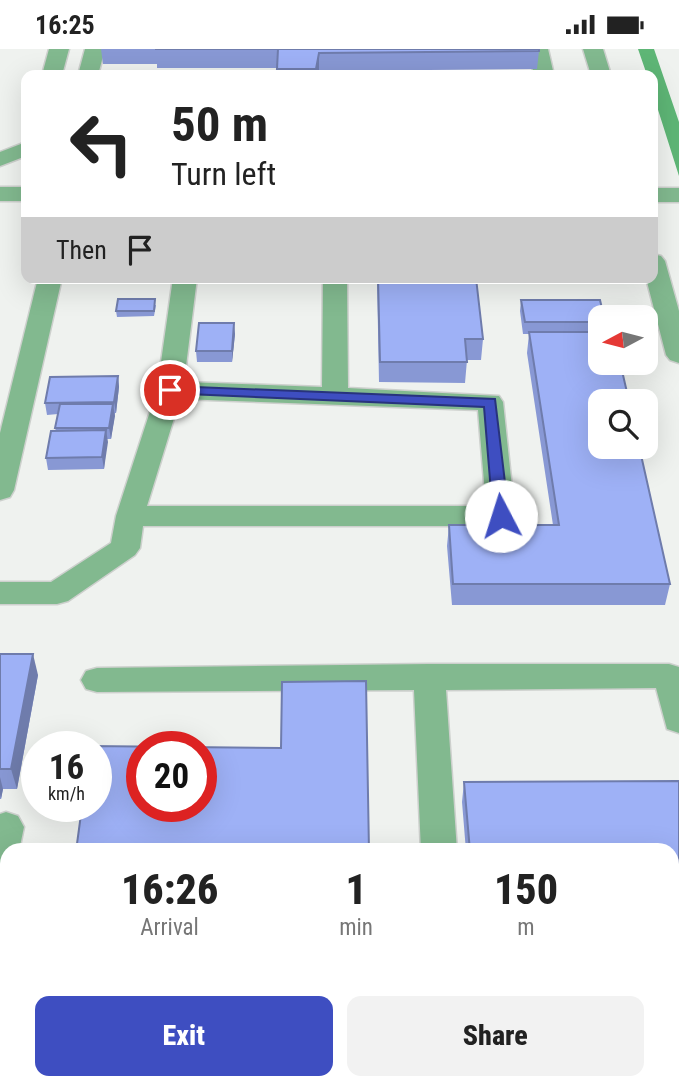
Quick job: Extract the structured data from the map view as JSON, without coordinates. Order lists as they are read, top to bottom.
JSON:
{
  "north": "left",
  "page": {
    "status": "16:25",
    "turn": ["50 m", "Turn left"],
    "then": "Then",
    "speed": "16 km/h",
    "limit": "20",
    "eta": [
      "16:26",
      "Arrival",
      "1",
      "min",
      "150",
      "m"
    ],
    "buttons": ["Exit", "Share"]
  }
}
